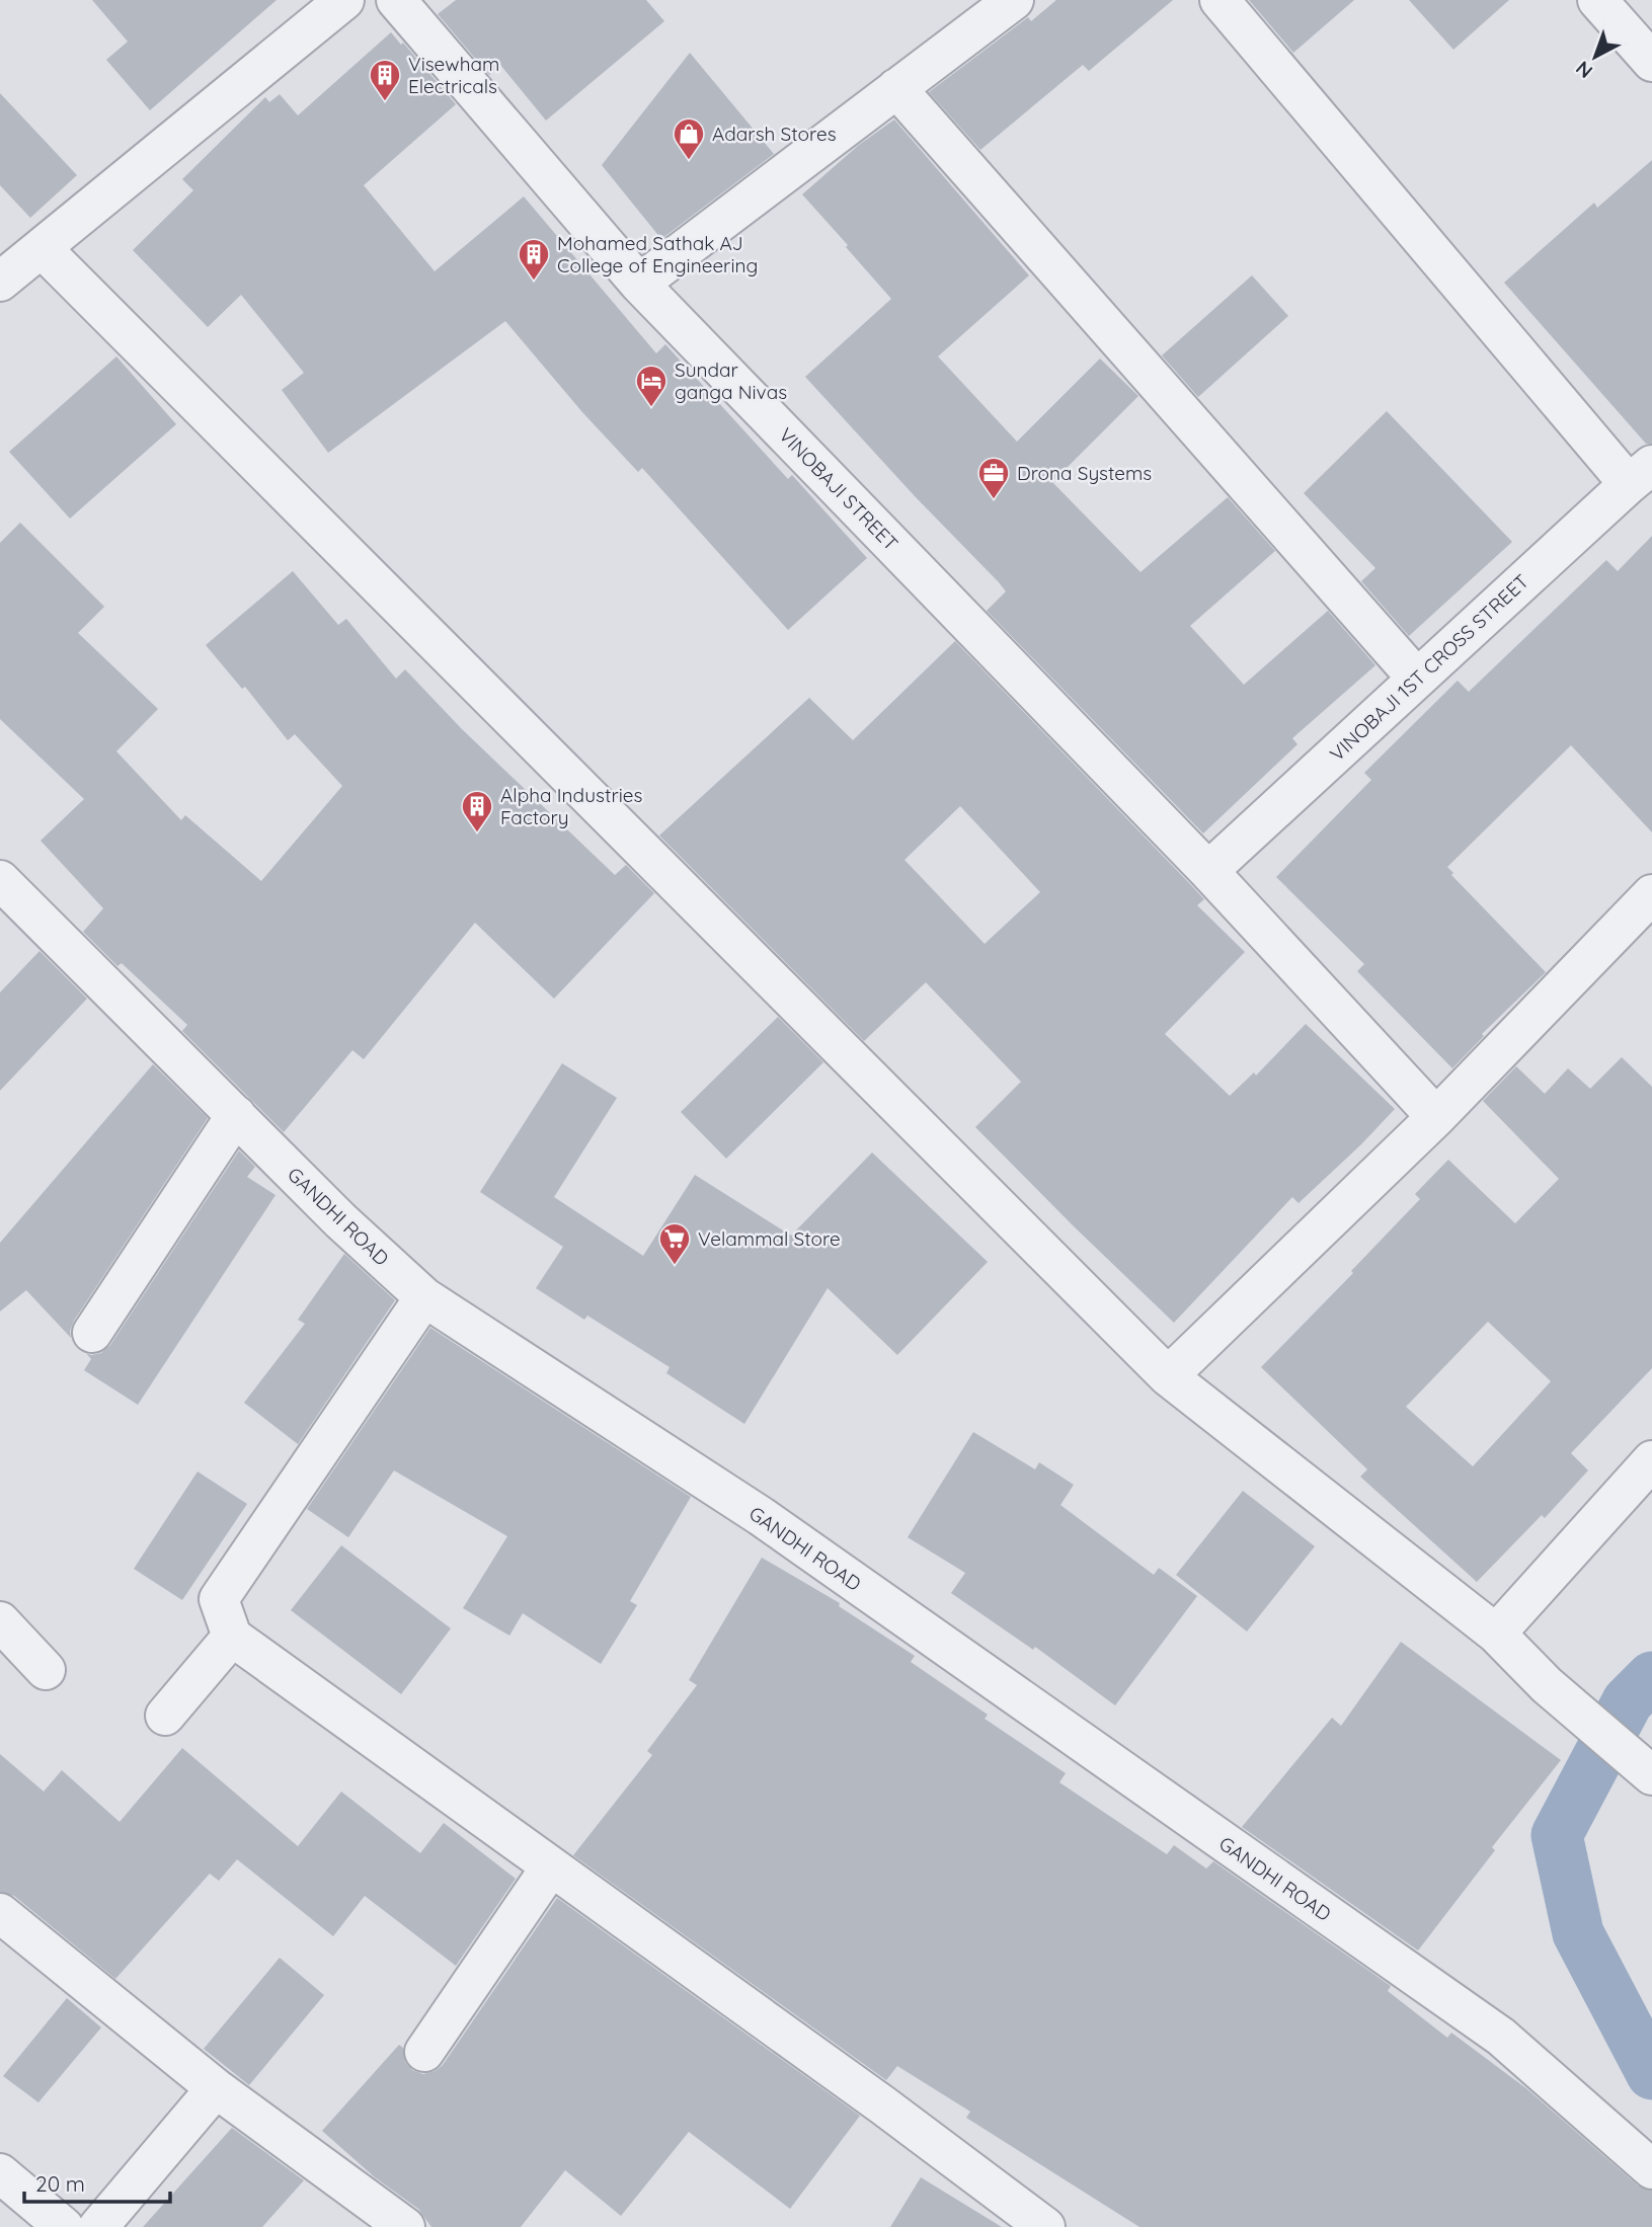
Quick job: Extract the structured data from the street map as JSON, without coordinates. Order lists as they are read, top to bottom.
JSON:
{
  "streets": {
    "street": ["VINOBAJI STREET", "VINOBAJI 1ST CROSS STREET", "GANDHI ROAD"]
  },
  "crossings": [
    ["VINOBAJI STREET", "VINOBAJI 1ST CROSS STREET"]
  ],
  "places": {
    "building": ["Visewham Electricals", "Mohamed Sathak AJ College of Engineering", "Alpha Industries Factory"],
    "shop": ["Adarsh Stores"],
    "hotel": ["Sundar ganga Nivas"],
    "office": ["Drona Systems"],
    "supermarket": ["Velammal Store"]
  },
  "scale_bar": "20 m",
  "north": "bottom left"
}
